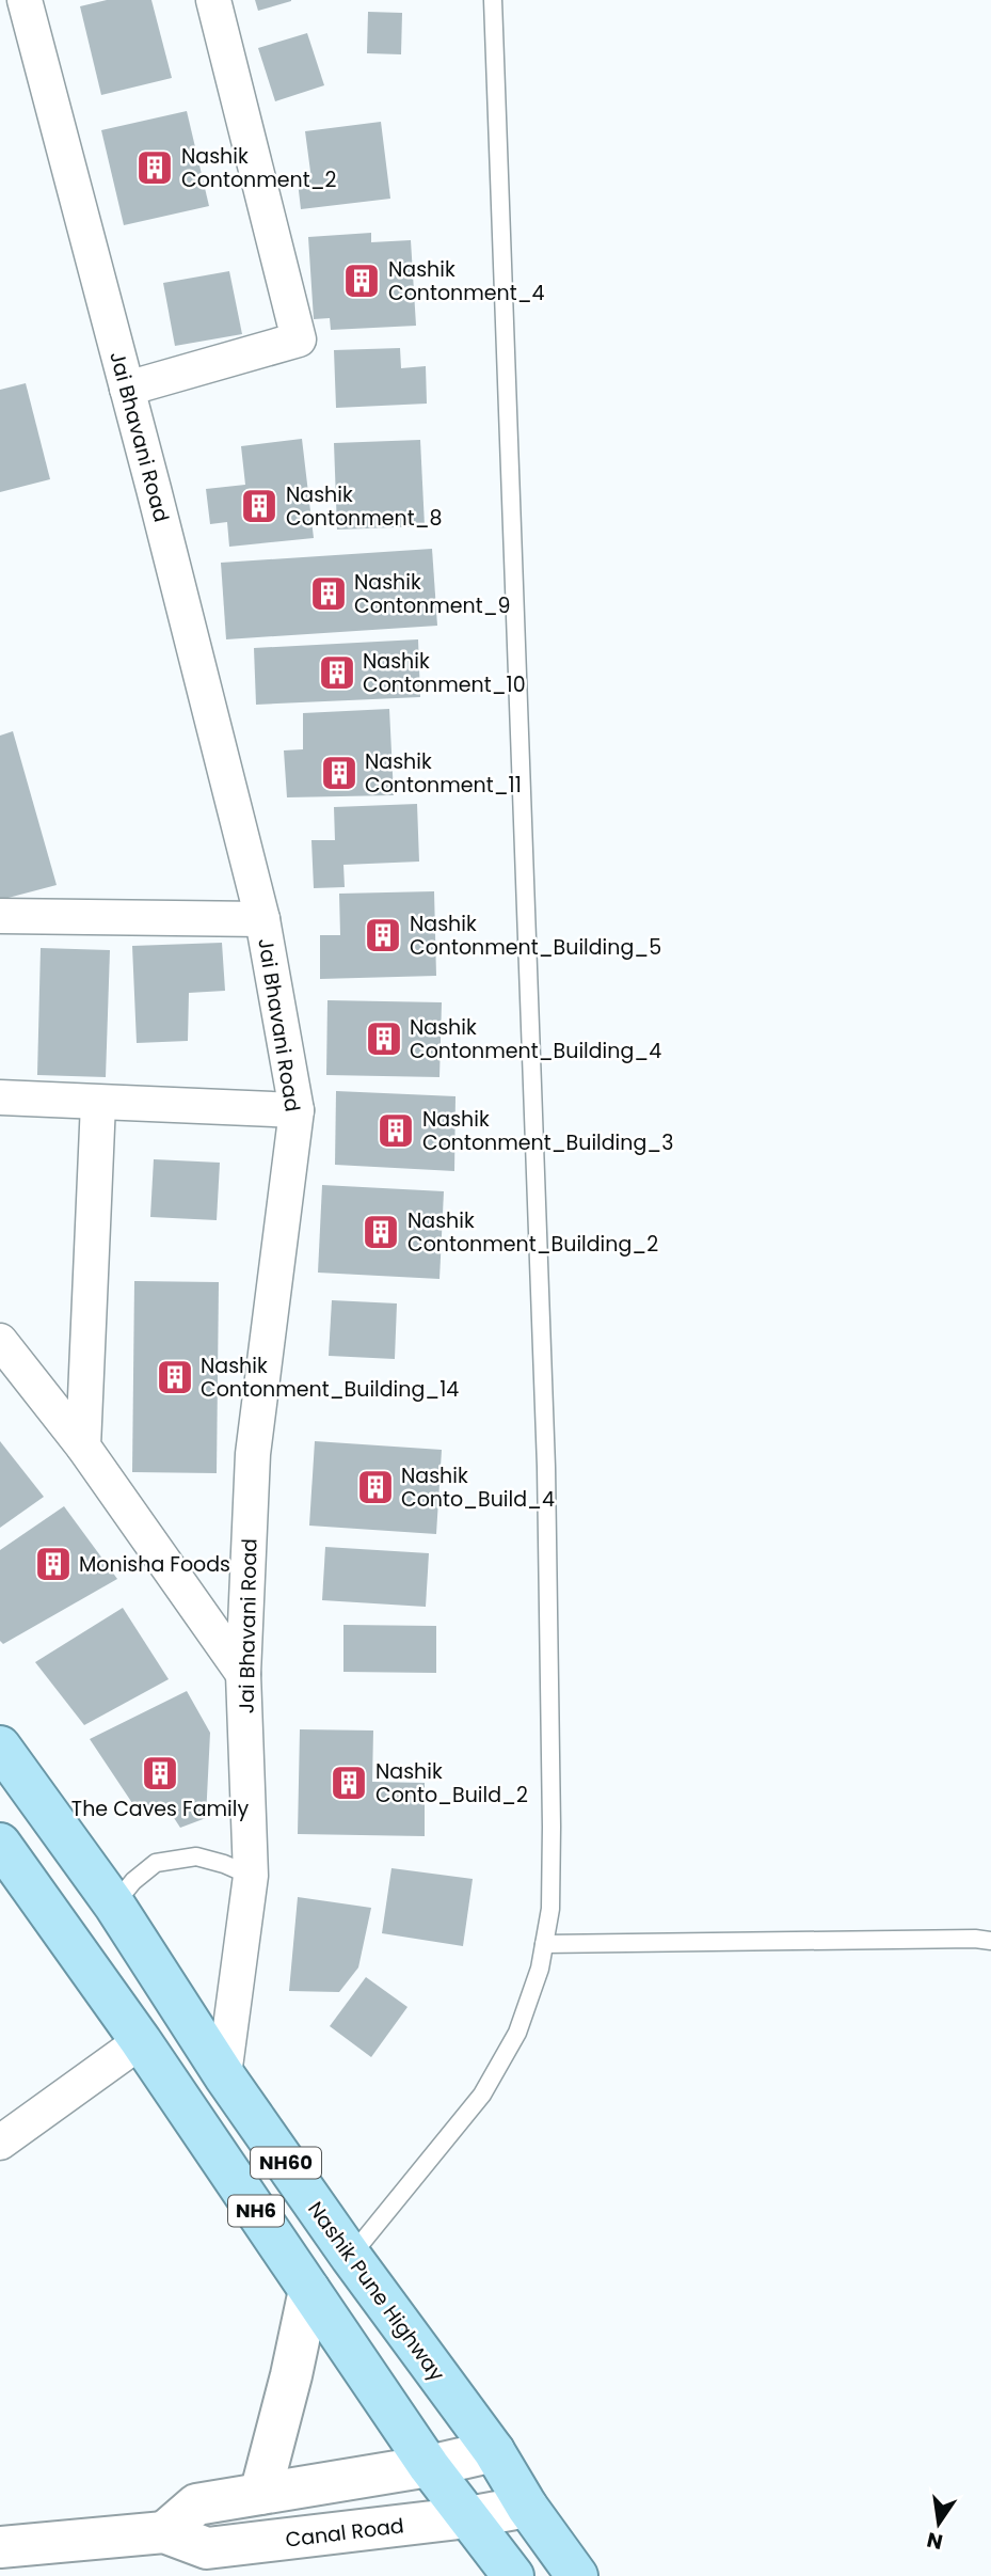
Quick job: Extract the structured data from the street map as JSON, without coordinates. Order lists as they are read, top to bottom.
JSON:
{
  "streets": {
    "highway": ["NH60", "NH6", "Nashik Pune Highway"],
    "street": ["Jai Bhavani Road", "Canal Road"]
  },
  "crossings": [
    ["Jai Bhavani Road", "Nashik Pune Highway"],
    ["NH6", "Canal Road"],
    ["Nashik Pune Highway", "Canal Road"]
  ],
  "places": {
    "building": [
      "Nashik Contonment_2",
      "Nashik Contonment_4",
      "Nashik Contonment_8",
      "Nashik Contonment_9",
      "Nashik Contonment_10",
      "Nashik Contonment_11",
      "Nashik Contonment_Building_5",
      "Nashik Contonment_Building_4",
      "Nashik Contonment_Building_3",
      "Nashik Contonment_Building_2",
      "Nashik Contonment_Building_14",
      "Nashik Conto_Build_4",
      "Monisha Foods",
      "The Caves Family",
      "Nashik Conto_Build_2"
    ]
  },
  "north": "bottom"
}
